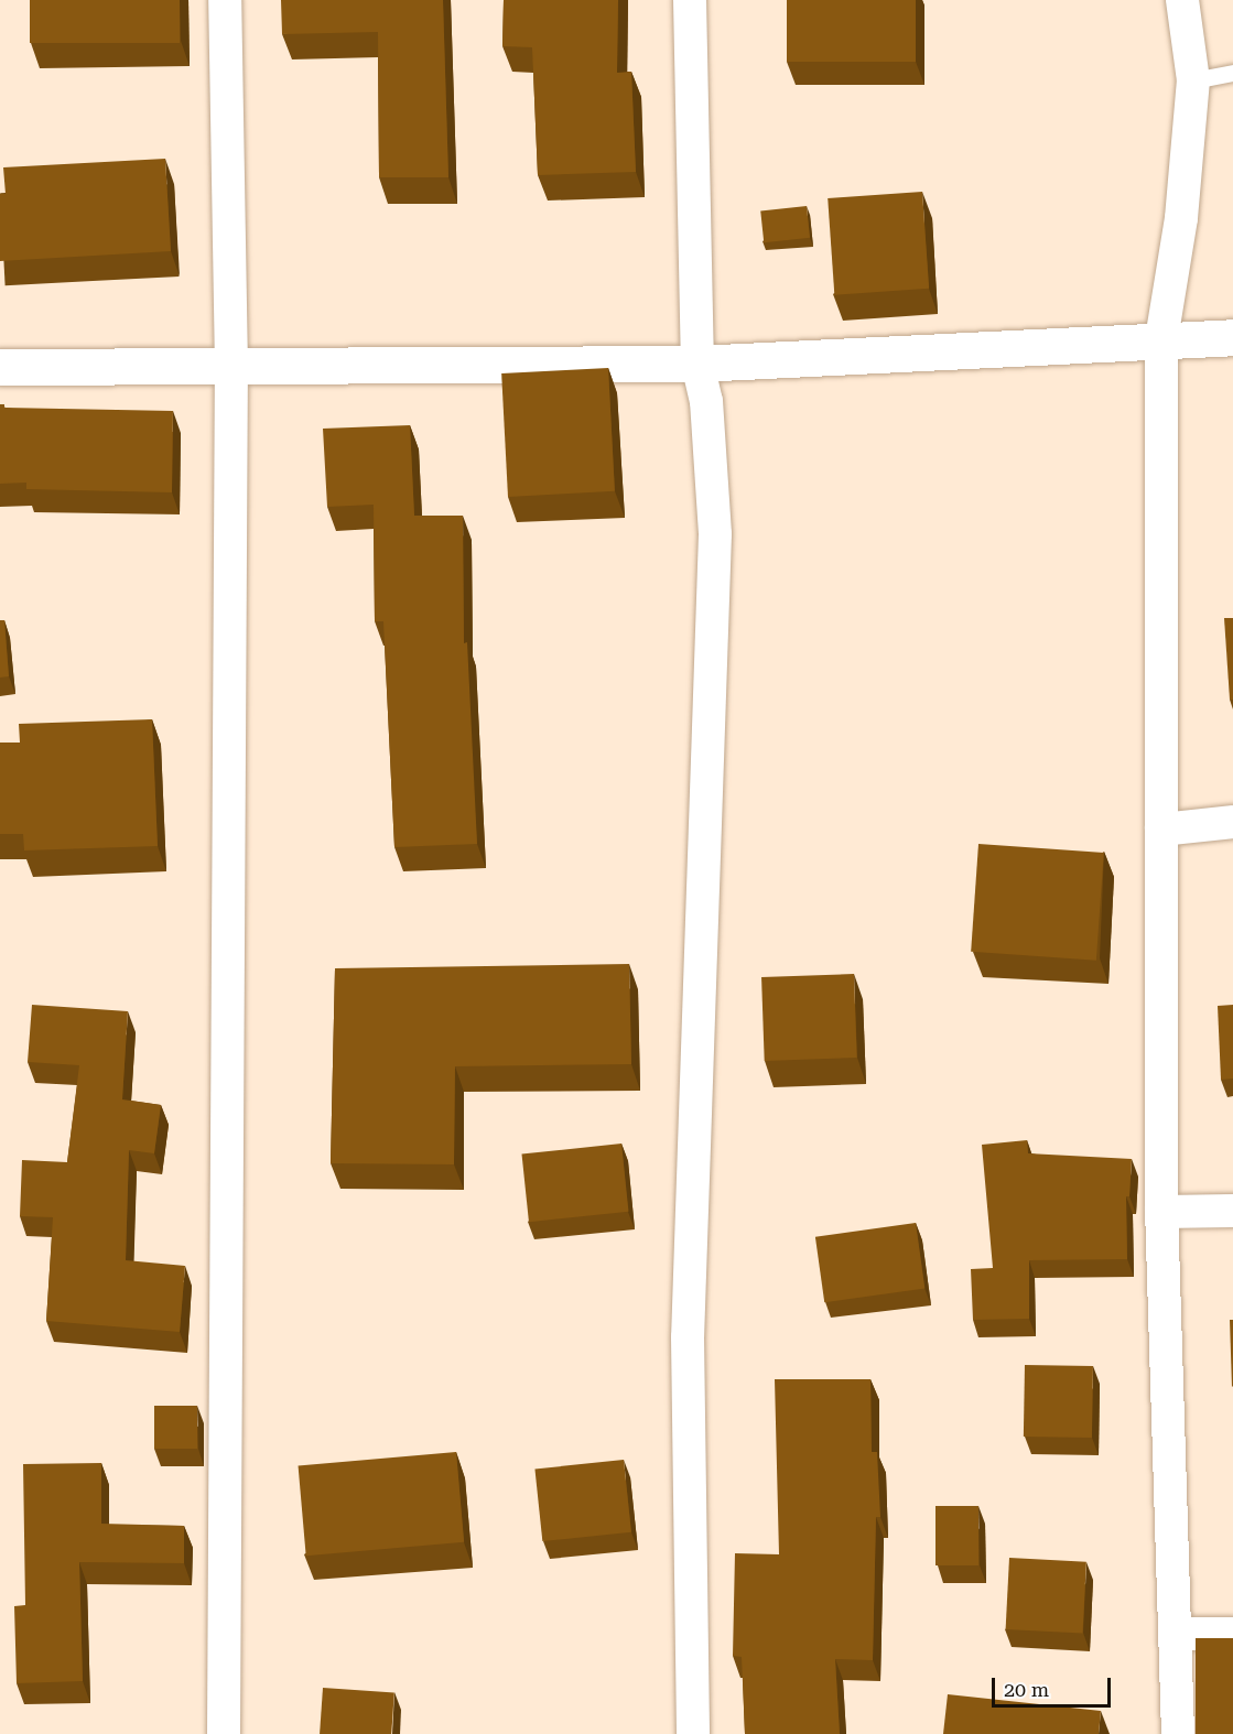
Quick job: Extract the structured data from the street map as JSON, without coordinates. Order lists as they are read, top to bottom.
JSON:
{
  "scale_bar": "20 m"
}
